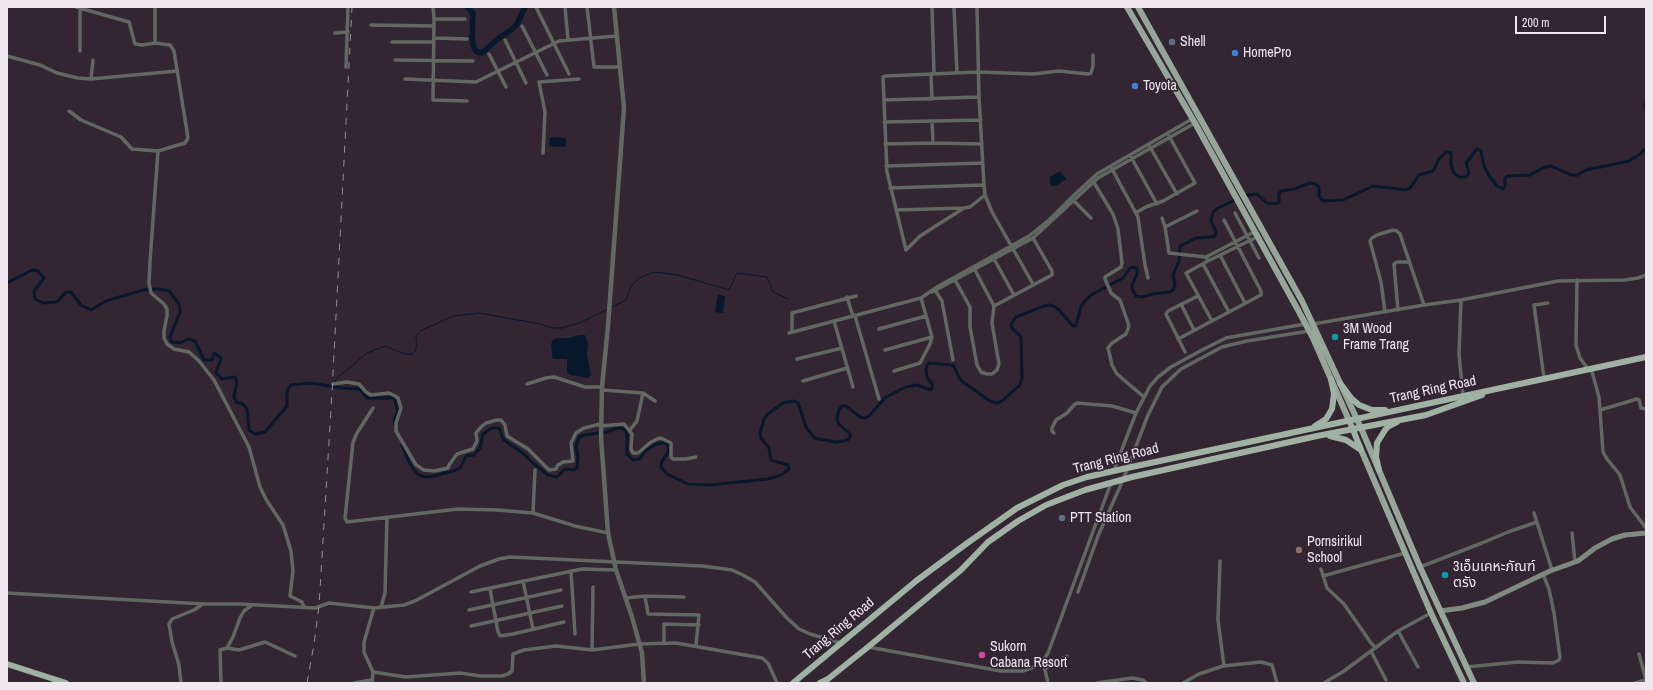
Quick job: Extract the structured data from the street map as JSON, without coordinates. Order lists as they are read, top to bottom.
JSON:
{
  "streets": {
    "highway": ["Trang Ring Road"]
  },
  "places": [
    "Shell",
    "HomePro",
    "Toyota",
    "3M Wood Frame Trang",
    "PTT Station",
    "Pornsirikul School",
    "3เอ็มเคหะภัณฑ์ ตรัง",
    "Sukorn Cabana Resort"
  ],
  "scale_bar": "200 m"
}
